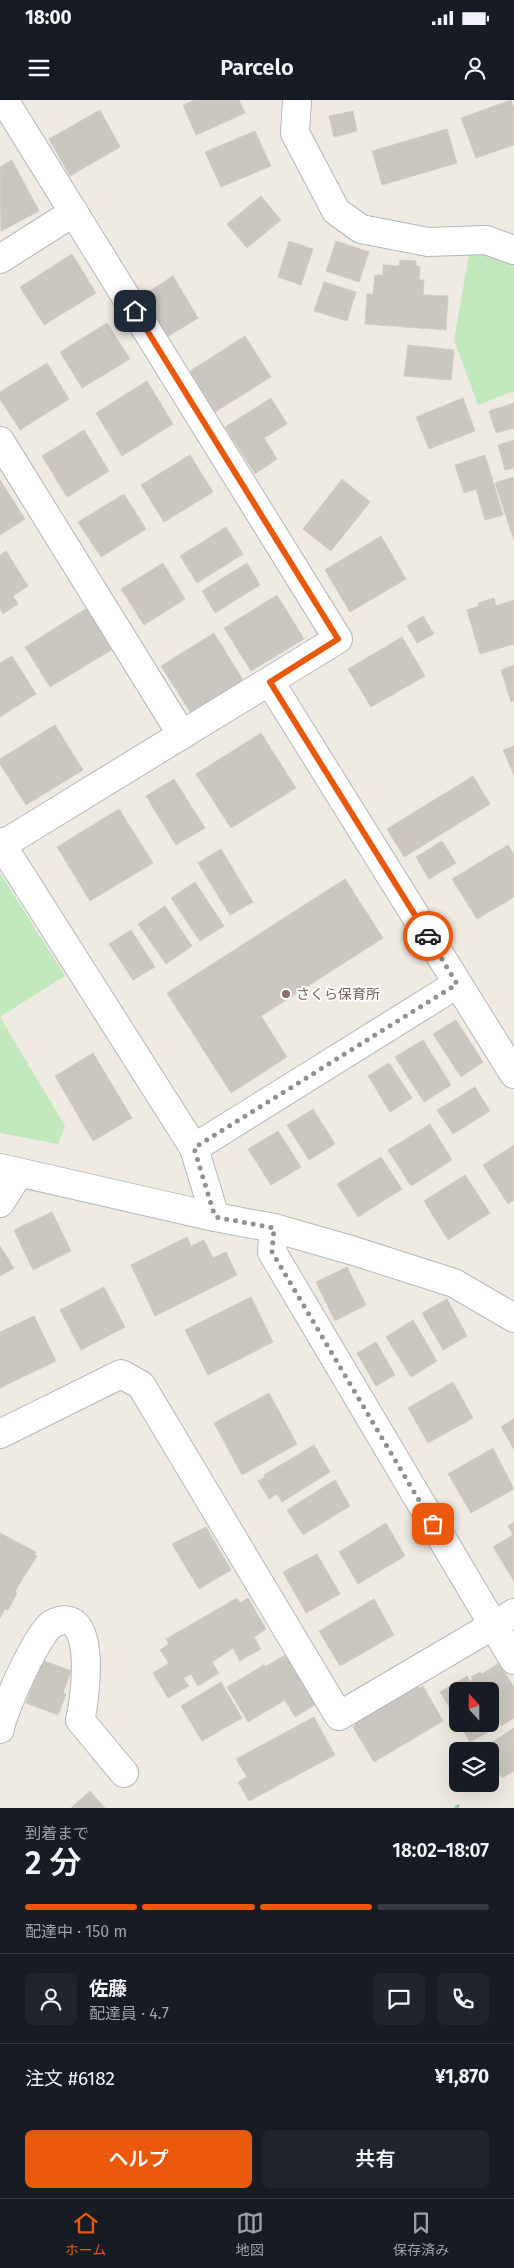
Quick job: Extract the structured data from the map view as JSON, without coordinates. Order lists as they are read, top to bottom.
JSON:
{
  "places": ["さくら保育所"],
  "north": "top",
  "page": {
    "status": "18:00",
    "header": "Parcelo",
    "heading": ["2 分", "到着まで", "18:02–18:07"],
    "panel": [
      "佐藤",
      "配達員 · 4.7",
      "注文 #6182",
      "¥1,870"
    ],
    "bar": "配達中 · 150 m",
    "buttons": ["ヘルプ", "共有"],
    "tabs": ["ホーム", "地図", "保存済み"]
  }
}
